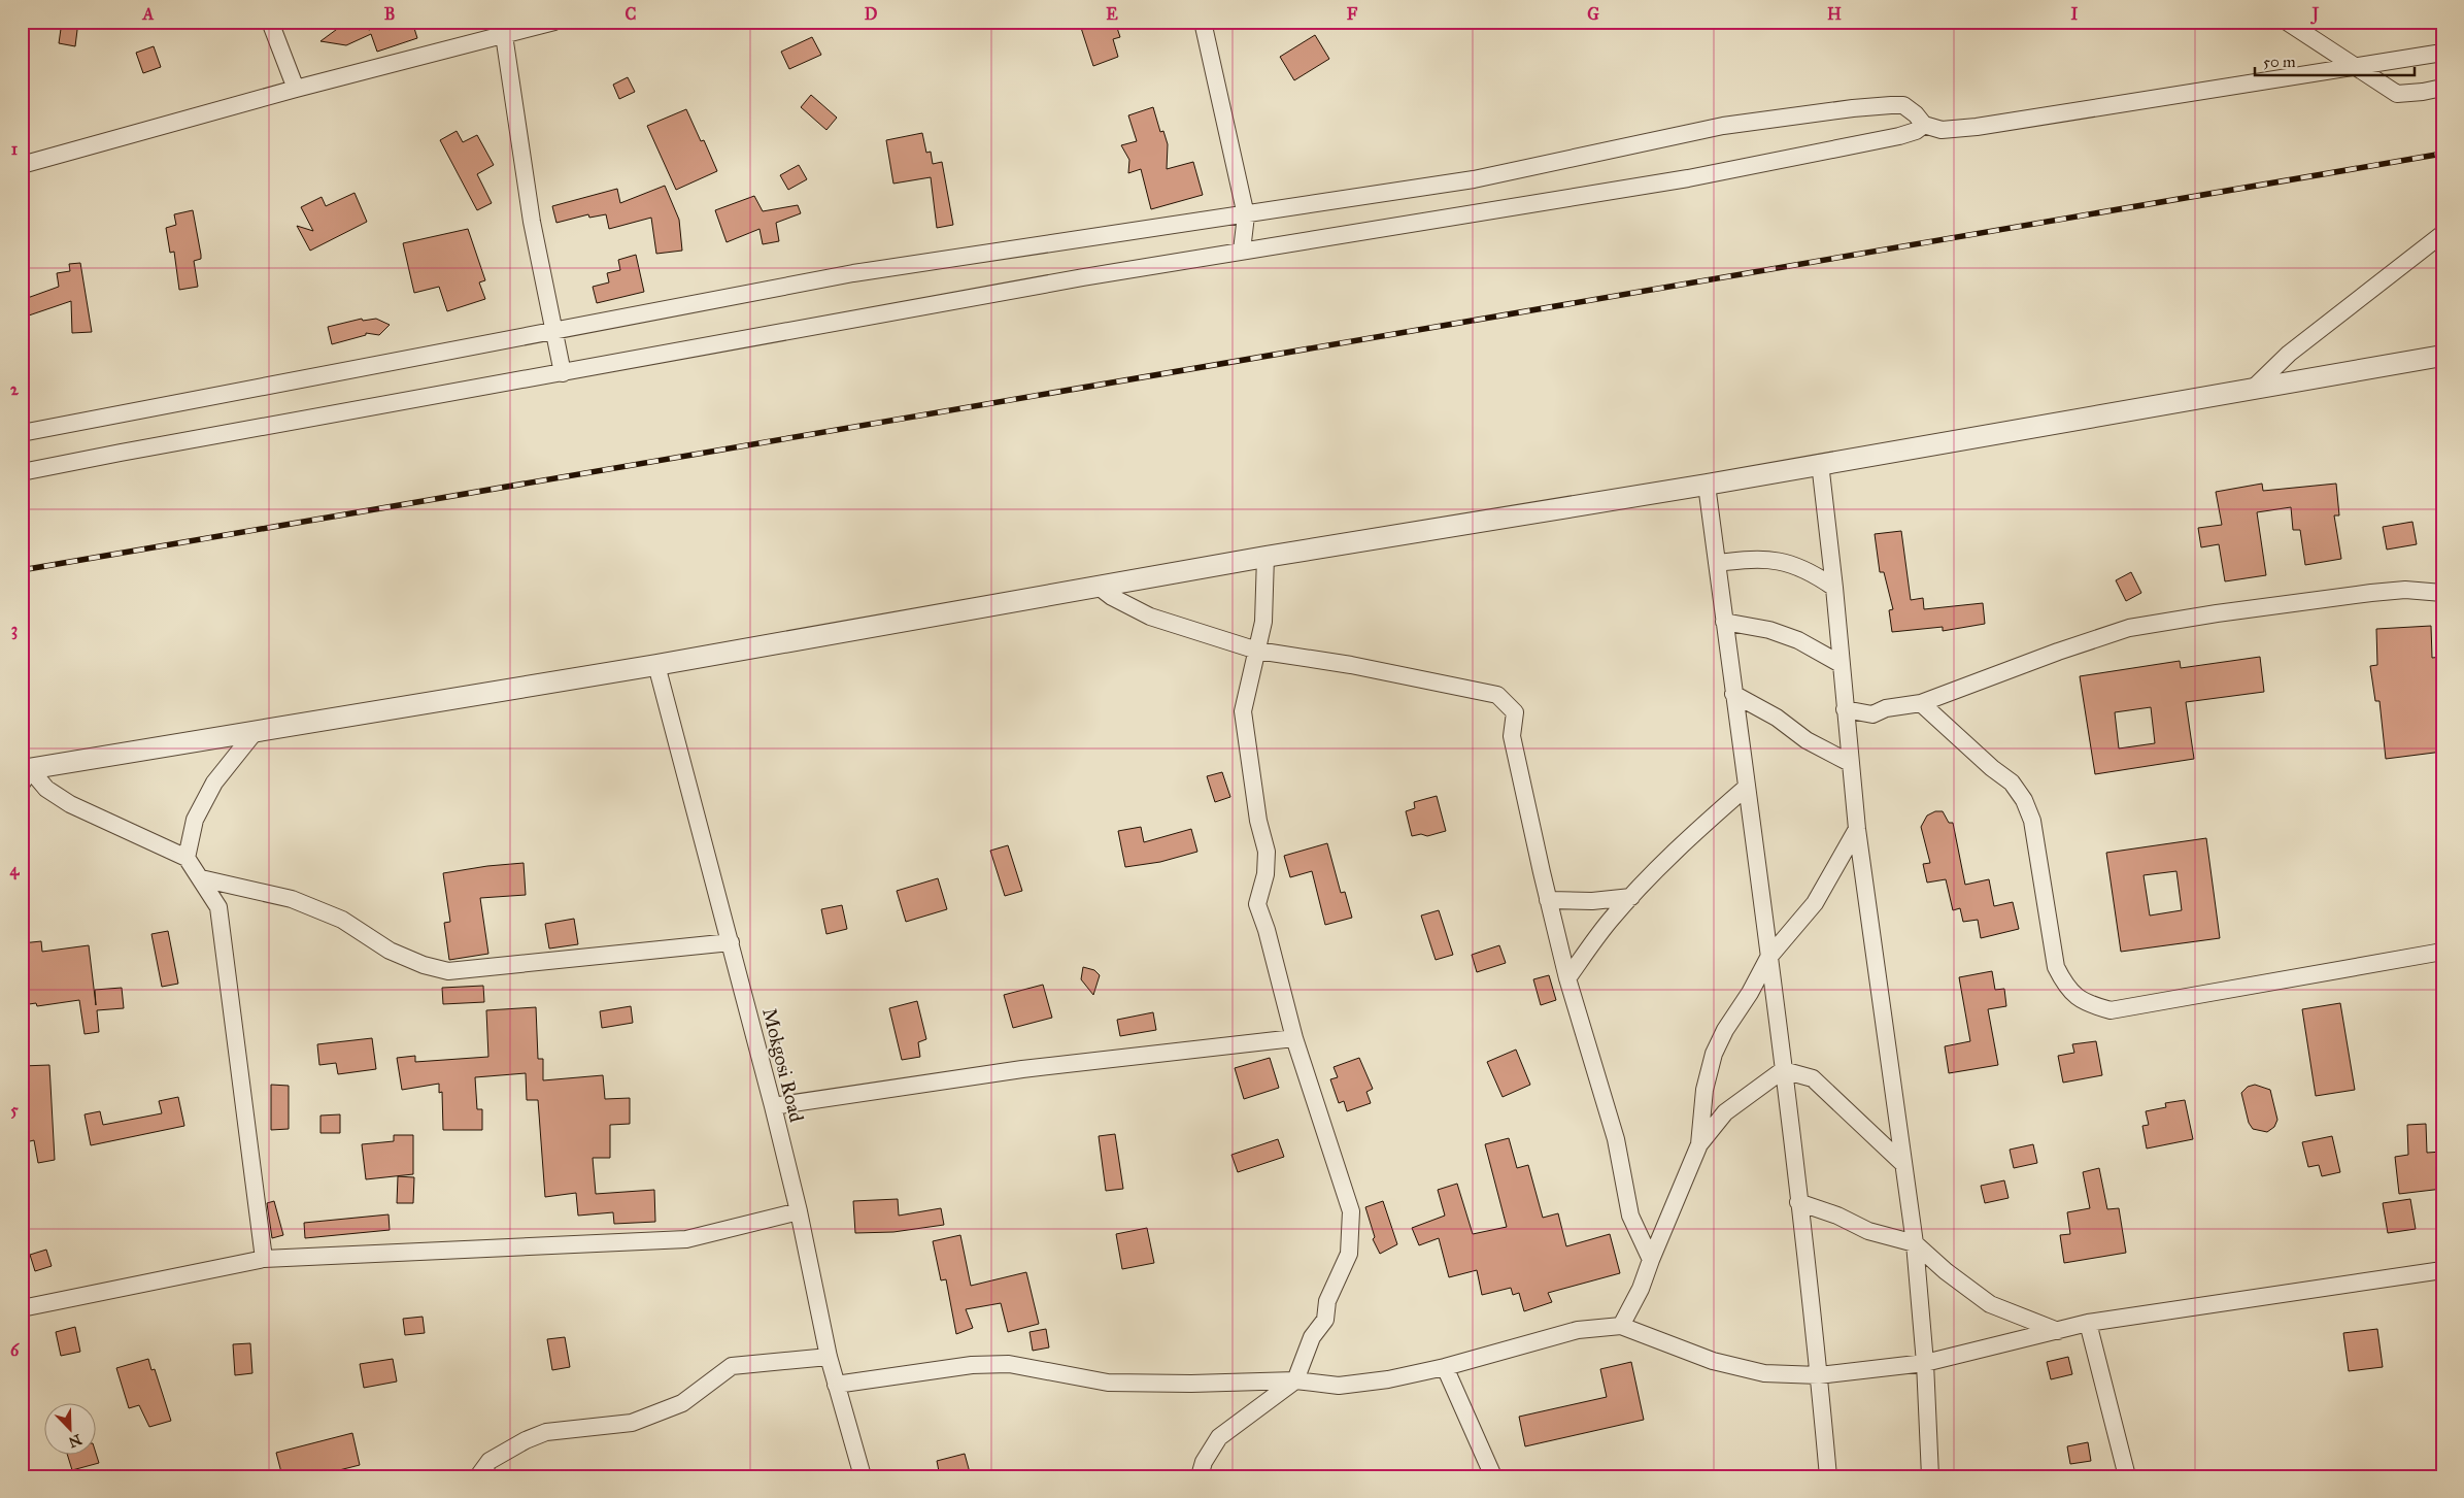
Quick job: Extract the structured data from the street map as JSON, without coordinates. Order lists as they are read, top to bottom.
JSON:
{
  "streets": {
    "street": ["Mokgosi Road"]
  },
  "scale_bar": "50 m",
  "north": "bottom right",
  "grid": {
    "columns": [
      "A",
      "B",
      "C",
      "D",
      "E",
      "F",
      "G",
      "H",
      "I",
      "J"
    ],
    "rows": [
      "1",
      "2",
      "3",
      "4",
      "5",
      "6"
    ]
  }
}
